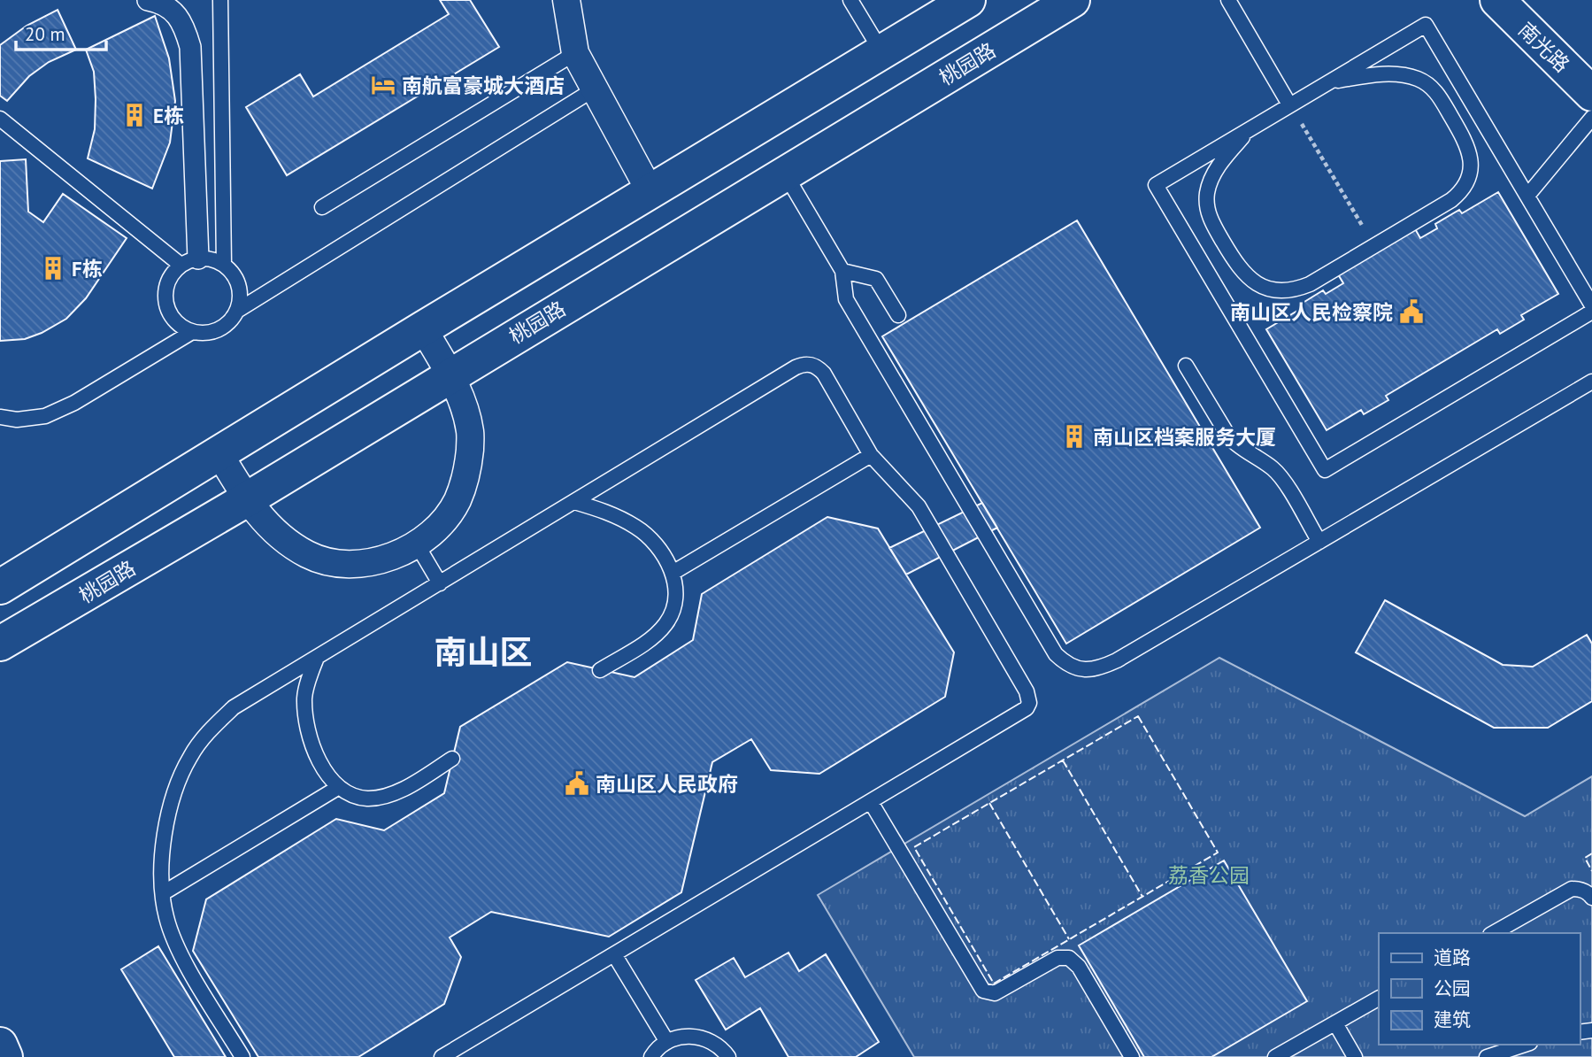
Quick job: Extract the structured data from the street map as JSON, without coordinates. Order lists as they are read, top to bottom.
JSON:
{
  "streets": {
    "main road": ["南光路", "桃园路"]
  },
  "districts": ["南山区"],
  "parks": ["荔香公园"],
  "places": {
    "hotel": ["南航富豪城大酒店"],
    "building": ["E栋", "F栋", "南山区档案服务大厦"],
    "public building": ["南山区人民检察院", "南山区人民政府"]
  },
  "legend": ["道路", "公园", "建筑"],
  "scale_bar": "20 m"
}
